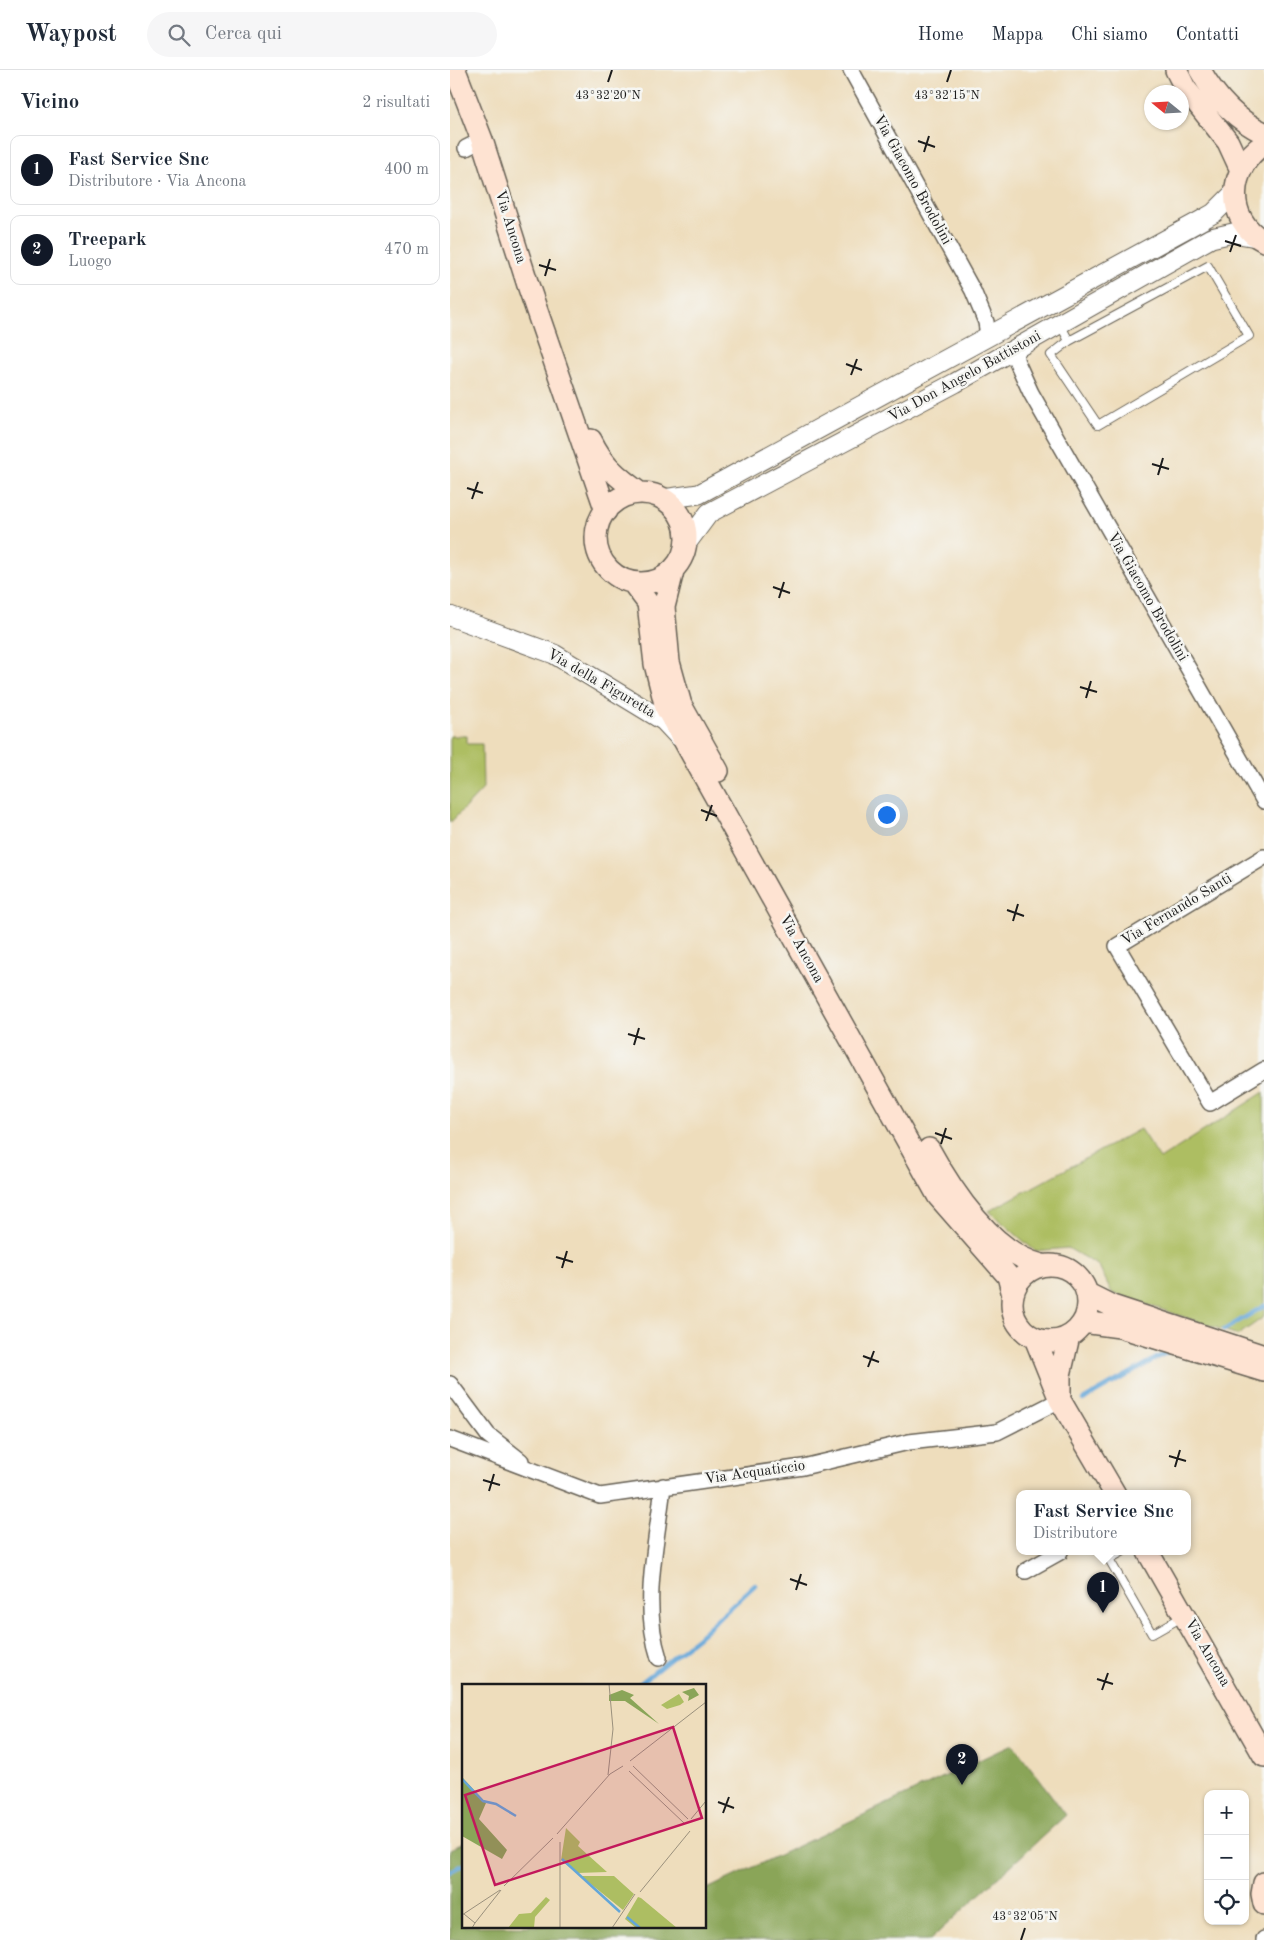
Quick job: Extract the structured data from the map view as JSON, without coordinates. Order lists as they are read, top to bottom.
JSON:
{
  "streets": {
    "main road": ["Via Ancona", "Via Don Angelo Battistoni"],
    "street": [
      "Via Giacomo Brodolini",
      "Via della Figuretta",
      "Via Fernando Santi",
      "Via Acquaticcio"
    ]
  },
  "crossings": [
    ["Via Giacomo Brodolini", "Via Don Angelo Battistoni"],
    ["Via Ancona", "Via Don Angelo Battistoni"],
    ["Via Ancona", "Via della Figuretta"]
  ],
  "north": "left",
  "page": {
    "header": "Waypost",
    "search": "Cerca qui",
    "nav": [
      "Home",
      "Mappa",
      "Chi siamo",
      "Contatti"
    ],
    "heading": ["Vicino", "2 risultati"],
    "list": [
      {
        "mark": "1",
        "name": "Fast Service Snc",
        "note": "Distributore · Via Ancona",
        "value": "400 m"
      },
      {
        "mark": "2",
        "name": "Treepark",
        "note": "Luogo",
        "value": "470 m"
      }
    ],
    "popup": ["Fast Service Snc", "Distributore"],
    "pins": ["1", "2"],
    "map_buttons": ["+", "−"]
  },
  "coordinates": ["43°32'20\"N", "43°32'15\"N", "43°32'05\"N"]
}
